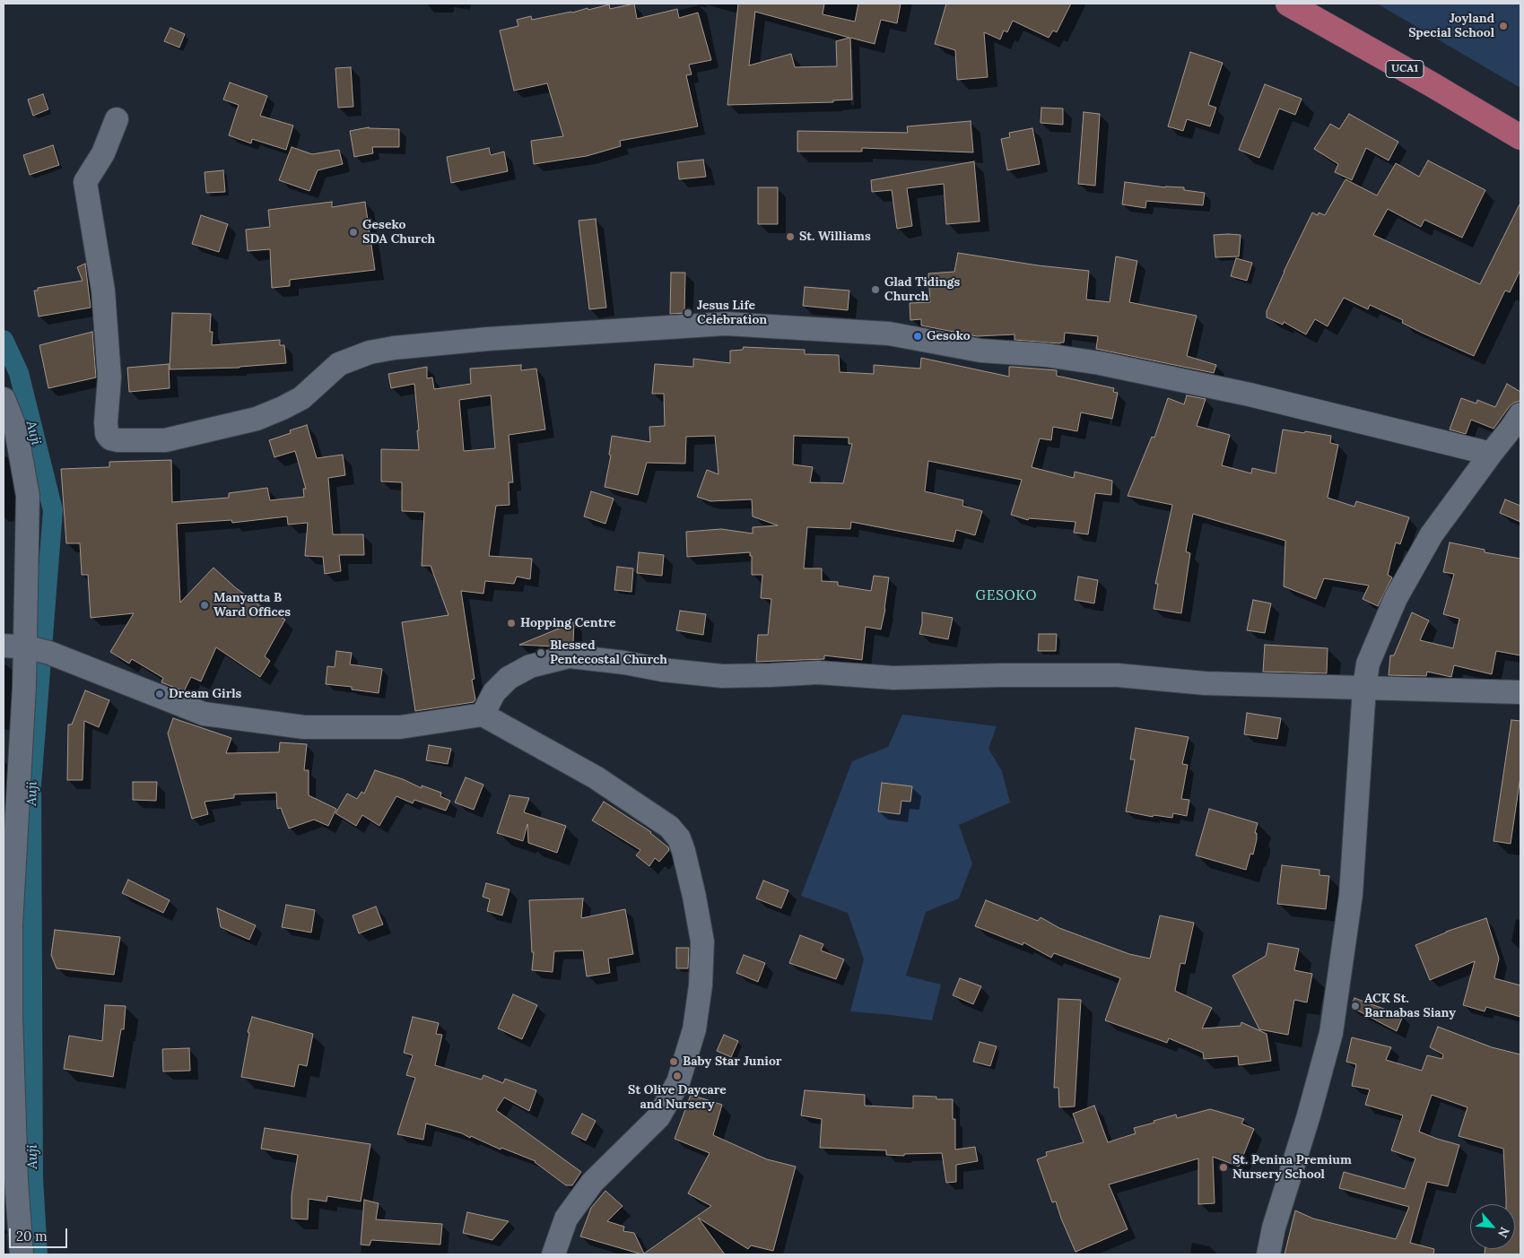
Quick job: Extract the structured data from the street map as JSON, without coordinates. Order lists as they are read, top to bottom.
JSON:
{
  "streets": {
    "main road": ["UCA1"]
  },
  "districts": ["GESOKO"],
  "water": ["Auji"],
  "places": [
    "Joyland Special School",
    "Geseko SDA Church",
    "St. Williams",
    "Glad Tidings Church",
    "Jesus Life Celebration",
    "Gesoko",
    "Manyatta B Ward Offices",
    "Hopping Centre",
    "Blessed Pentecostal Church",
    "Dream Girls",
    "ACK St. Barnabas Siany",
    "Baby Star Junior",
    "St Olive Daycare and Nursery",
    "St. Penina Premium Nursery School"
  ],
  "scale_bar": "20 m",
  "north": "bottom right"
}
